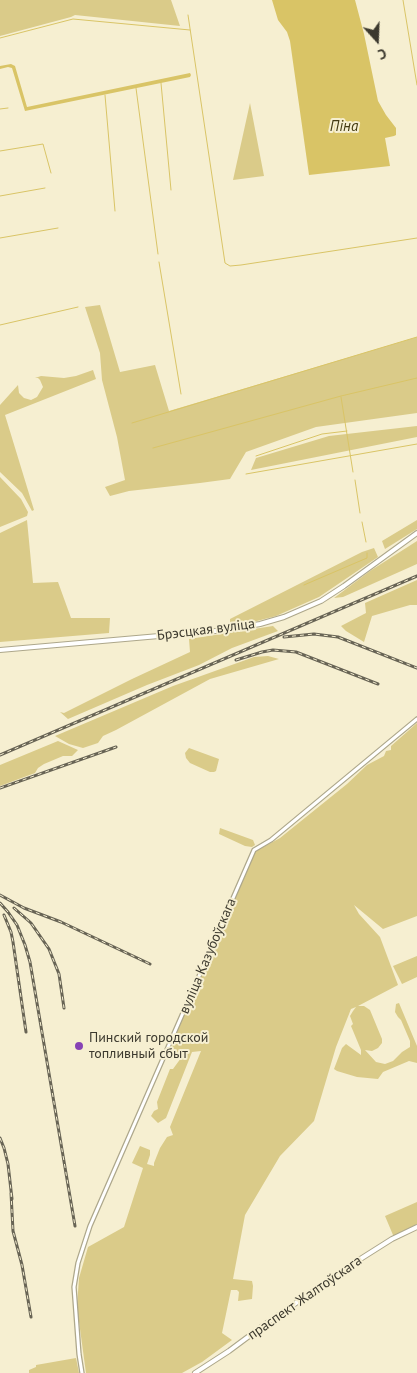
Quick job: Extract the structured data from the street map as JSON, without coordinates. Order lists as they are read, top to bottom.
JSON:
{
  "streets": {
    "main road": ["Брэсцкая вуліца", "праспект Жалтоўскага"],
    "street": ["вуліца Казубоўскага"]
  },
  "water": ["Піна"],
  "places": ["Пинский городской топливный сбыт"],
  "north": "bottom"
}
